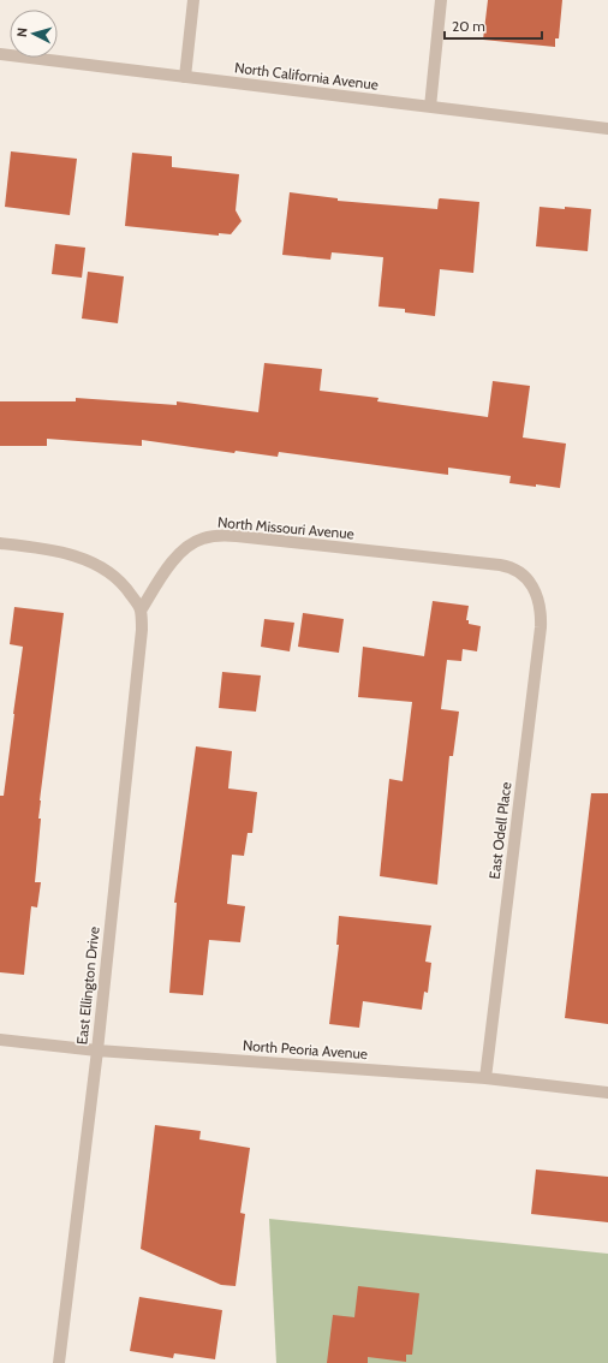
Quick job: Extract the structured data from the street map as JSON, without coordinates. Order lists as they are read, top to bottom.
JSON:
{
  "streets": {
    "street": [
      "North California Avenue",
      "North Missouri Avenue",
      "East Odell Place",
      "East Ellington Drive",
      "North Peoria Avenue"
    ]
  },
  "crossings": [
    ["North Missouri Avenue", "East Odell Place"],
    ["North Missouri Avenue", "East Ellington Drive"],
    ["East Odell Place", "North Peoria Avenue"],
    ["East Ellington Drive", "North Peoria Avenue"]
  ],
  "scale_bar": "20 m",
  "north": "left"
}
